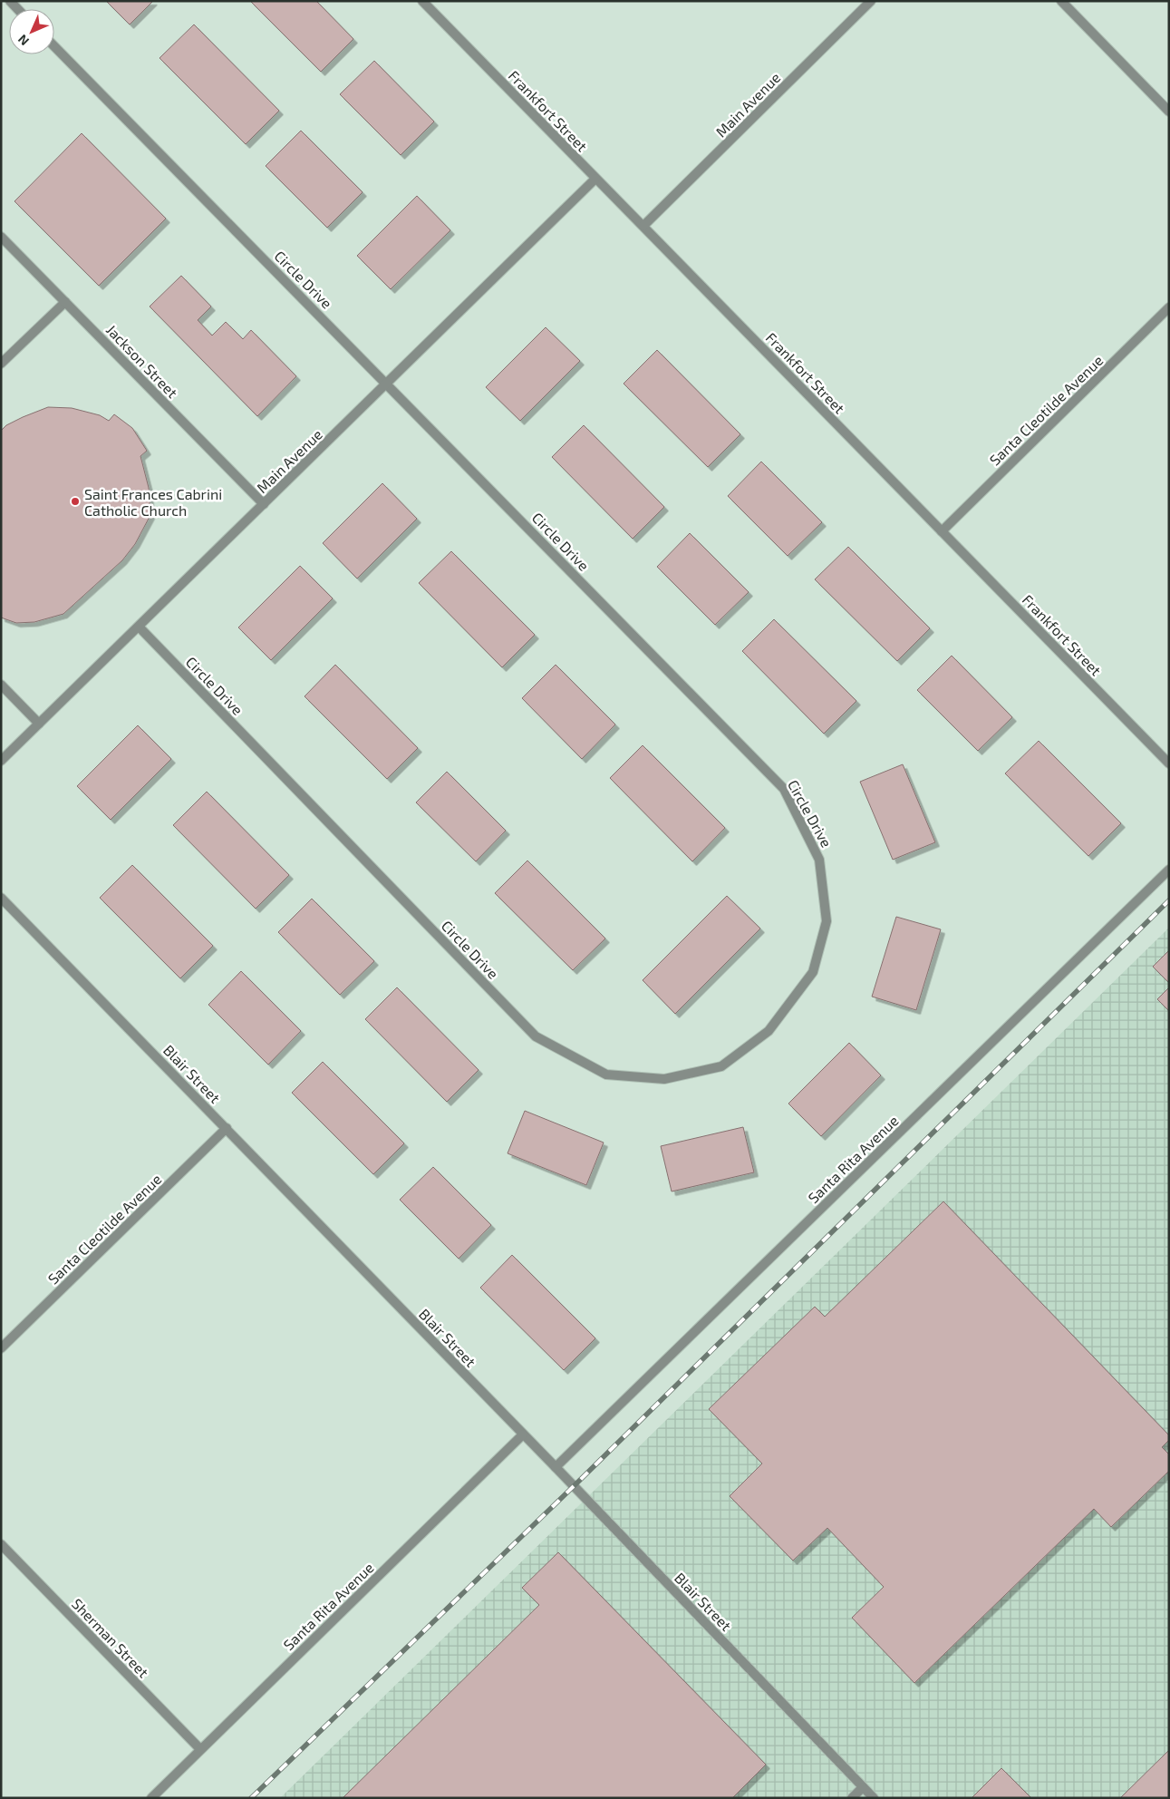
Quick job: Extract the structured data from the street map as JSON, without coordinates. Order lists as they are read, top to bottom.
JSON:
{
  "streets": {
    "street": [
      "Main Avenue",
      "Frankfort Street",
      "Circle Drive",
      "Jackson Street",
      "Santa Cleotilde Avenue",
      "Blair Street",
      "Santa Rita Avenue",
      "Sherman Street"
    ]
  },
  "crossings": [
    ["Main Avenue", "Frankfort Street"],
    ["Main Avenue", "Circle Drive"],
    ["Main Avenue", "Jackson Street"],
    ["Frankfort Street", "Santa Cleotilde Avenue"],
    ["Santa Cleotilde Avenue", "Blair Street"],
    ["Blair Street", "Santa Rita Avenue"],
    ["Santa Rita Avenue", "Sherman Street"]
  ],
  "places": ["Saint Frances Cabrini Catholic Church"],
  "north": "bottom left"
}
